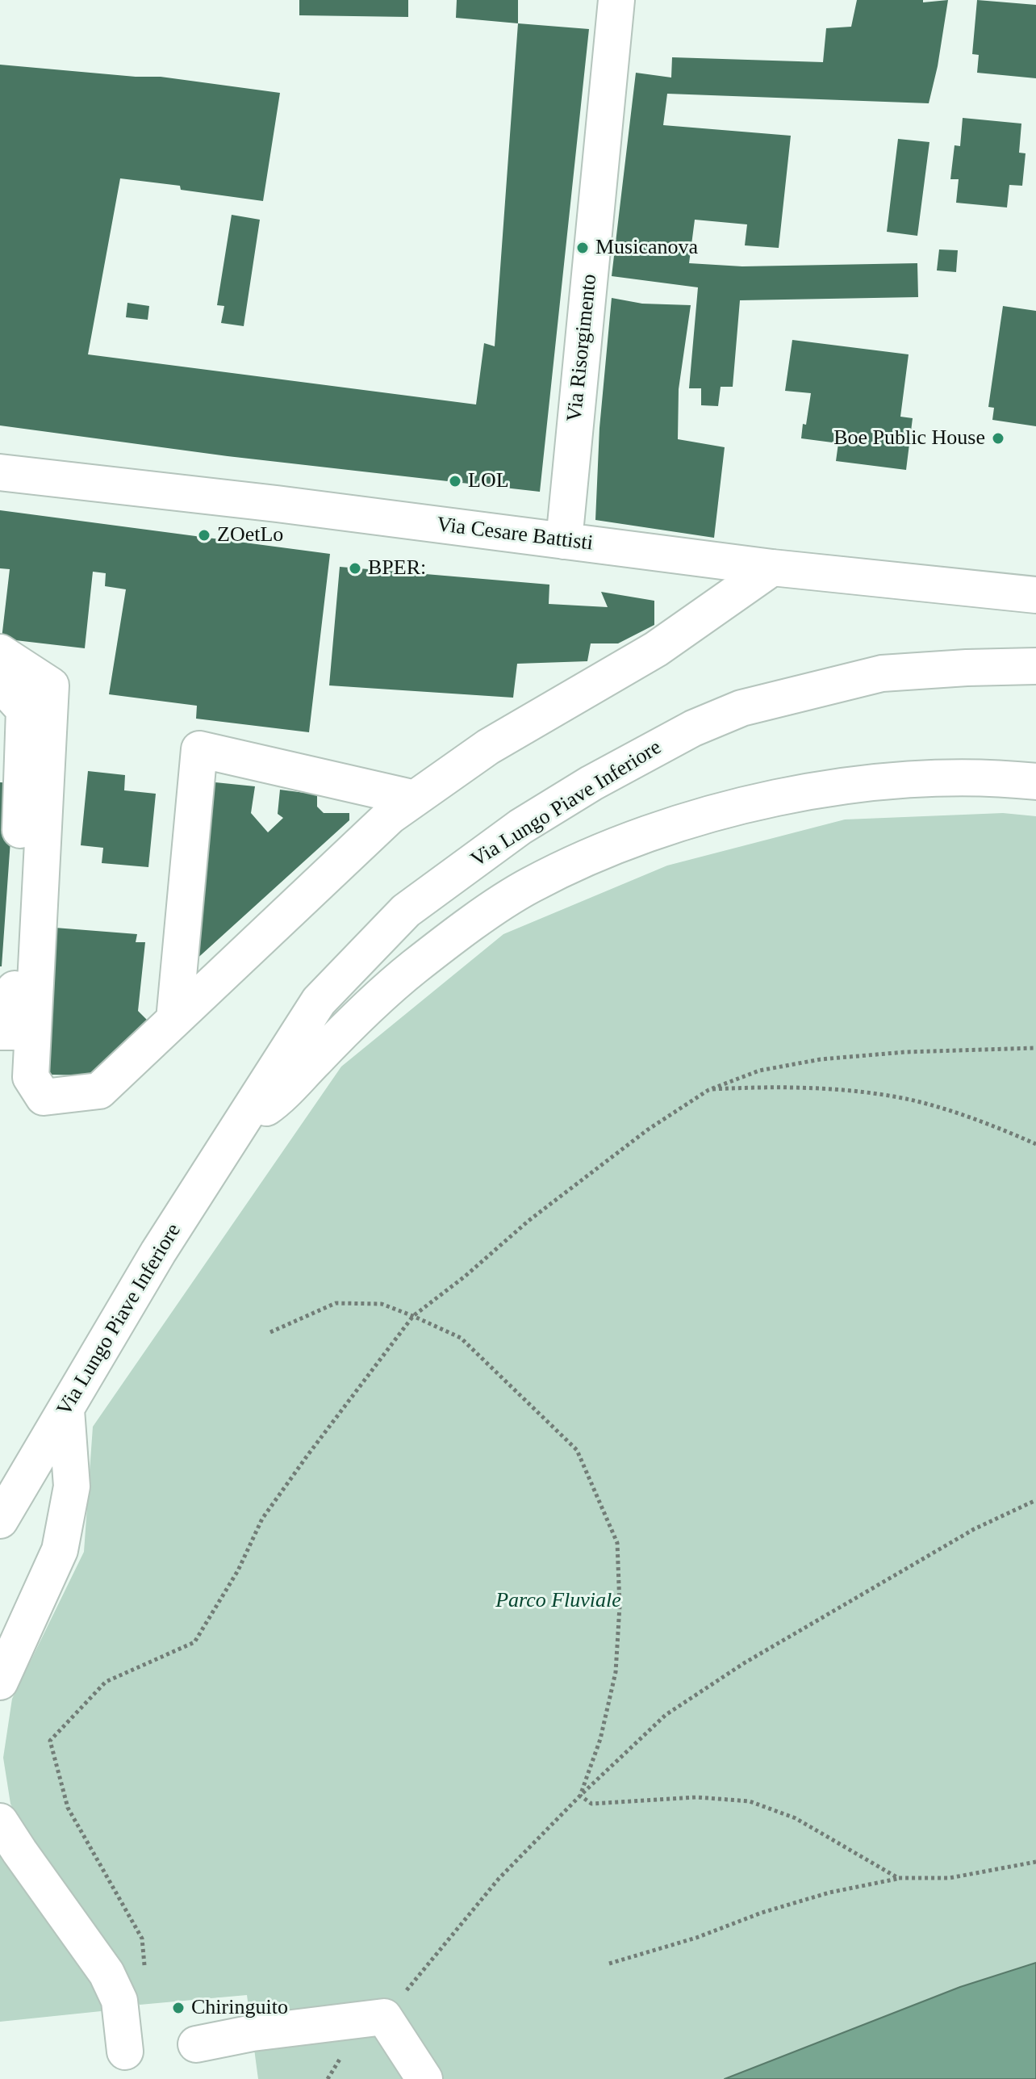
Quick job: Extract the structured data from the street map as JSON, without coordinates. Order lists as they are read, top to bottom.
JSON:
{
  "streets": {
    "main road": ["Via Risorgimento", "Via Cesare Battisti", "Via Lungo Piave Inferiore"]
  },
  "crossings": [
    ["Via Risorgimento", "Via Cesare Battisti"]
  ],
  "parks": ["Parco Fluviale"],
  "places": [
    "Musicanova",
    "Boe Public House",
    "LOL",
    "ZOetLo",
    "BPER:",
    "Chiringuito"
  ]
}
